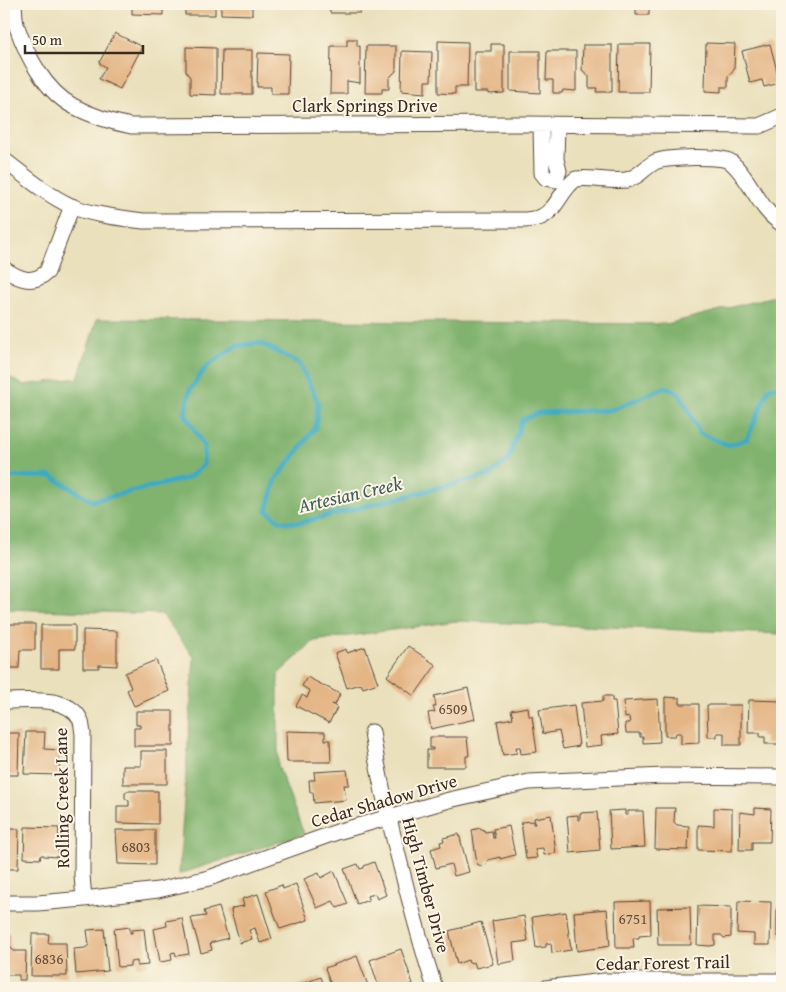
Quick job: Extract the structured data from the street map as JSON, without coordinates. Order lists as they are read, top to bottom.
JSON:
{
  "streets": {
    "street": [
      "Clark Springs Drive",
      "Rolling Creek Lane",
      "Cedar Shadow Drive",
      "High Timber Drive",
      "Cedar Forest Trail"
    ]
  },
  "crossings": [
    ["Rolling Creek Lane", "Cedar Shadow Drive"],
    ["Cedar Shadow Drive", "High Timber Drive"]
  ],
  "water": ["Artesian Creek"],
  "house_numbers": [
    "6509",
    "6803",
    "6751",
    "6836"
  ],
  "scale_bar": "50 m"
}
